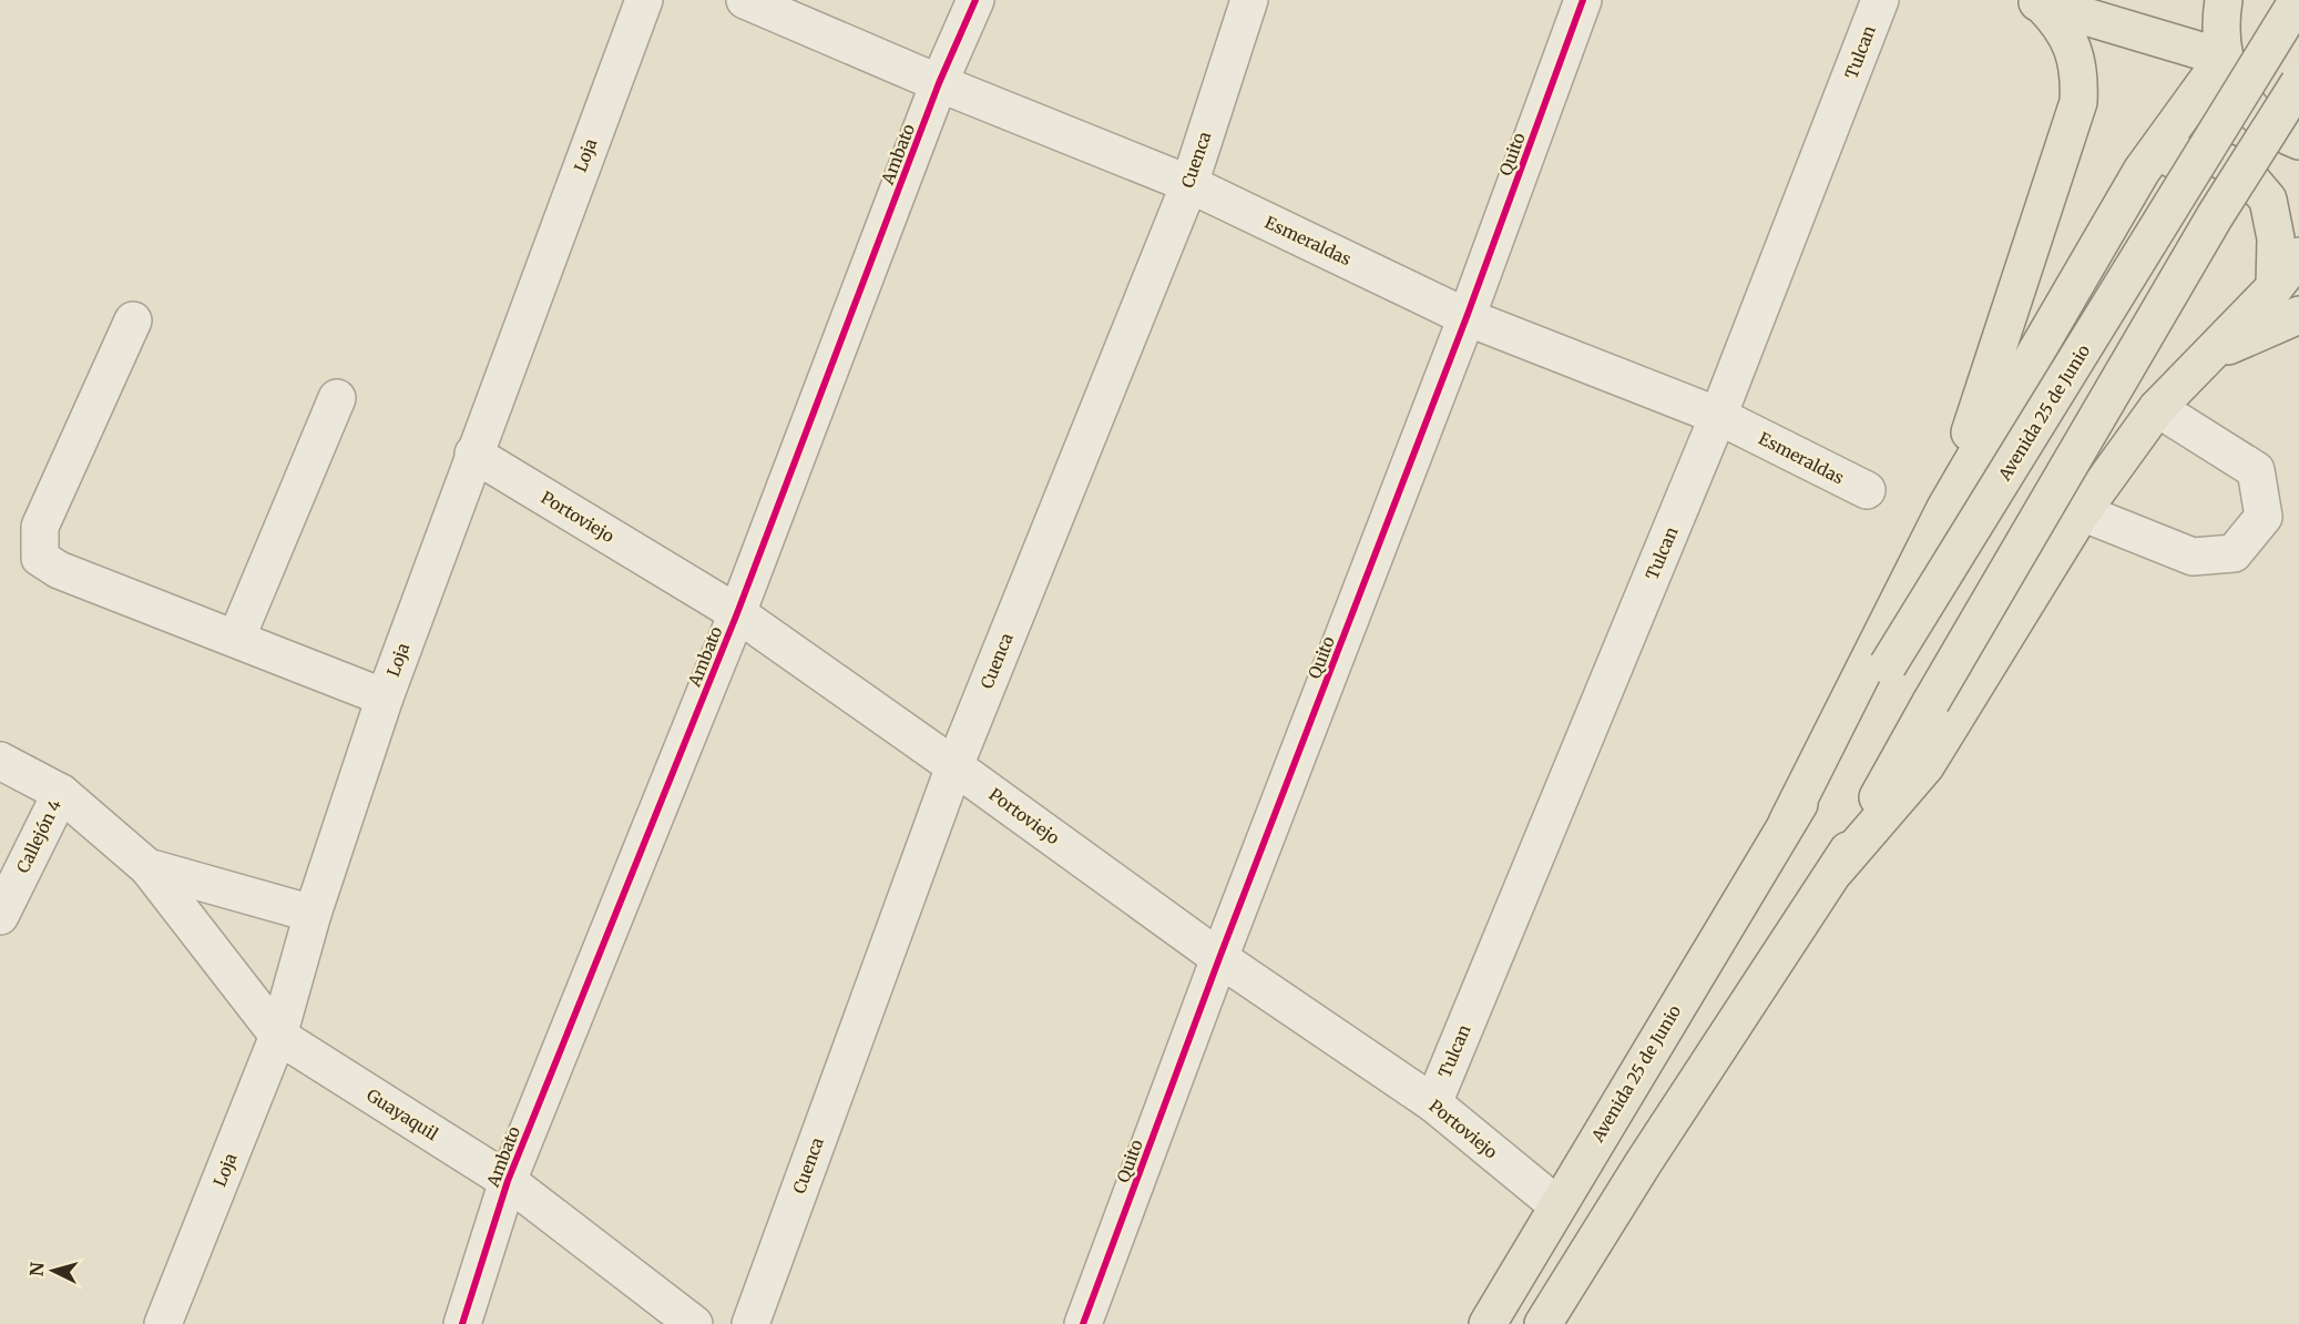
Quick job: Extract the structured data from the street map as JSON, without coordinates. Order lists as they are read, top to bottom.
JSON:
{
  "streets": {
    "main road": ["Avenida 25 de Junio"],
    "street": [
      "Tulcan",
      "Ambato",
      "Quito",
      "Loja",
      "Cuenca",
      "Esmeraldas",
      "Portoviejo",
      "Callejón 4",
      "Guayaquil"
    ]
  },
  "crossings": [
    ["Tulcan", "Esmeraldas"],
    ["Tulcan", "Portoviejo"],
    ["Ambato", "Esmeraldas"],
    ["Ambato", "Portoviejo"],
    ["Ambato", "Guayaquil"],
    ["Quito", "Esmeraldas"],
    ["Quito", "Portoviejo"],
    ["Loja", "Portoviejo"],
    ["Loja", "Guayaquil"],
    ["Cuenca", "Esmeraldas"],
    ["Cuenca", "Portoviejo"],
    ["Avenida 25 de Junio", "Portoviejo"],
    ["Callejón 4", "Guayaquil"]
  ],
  "north": "left"
}
